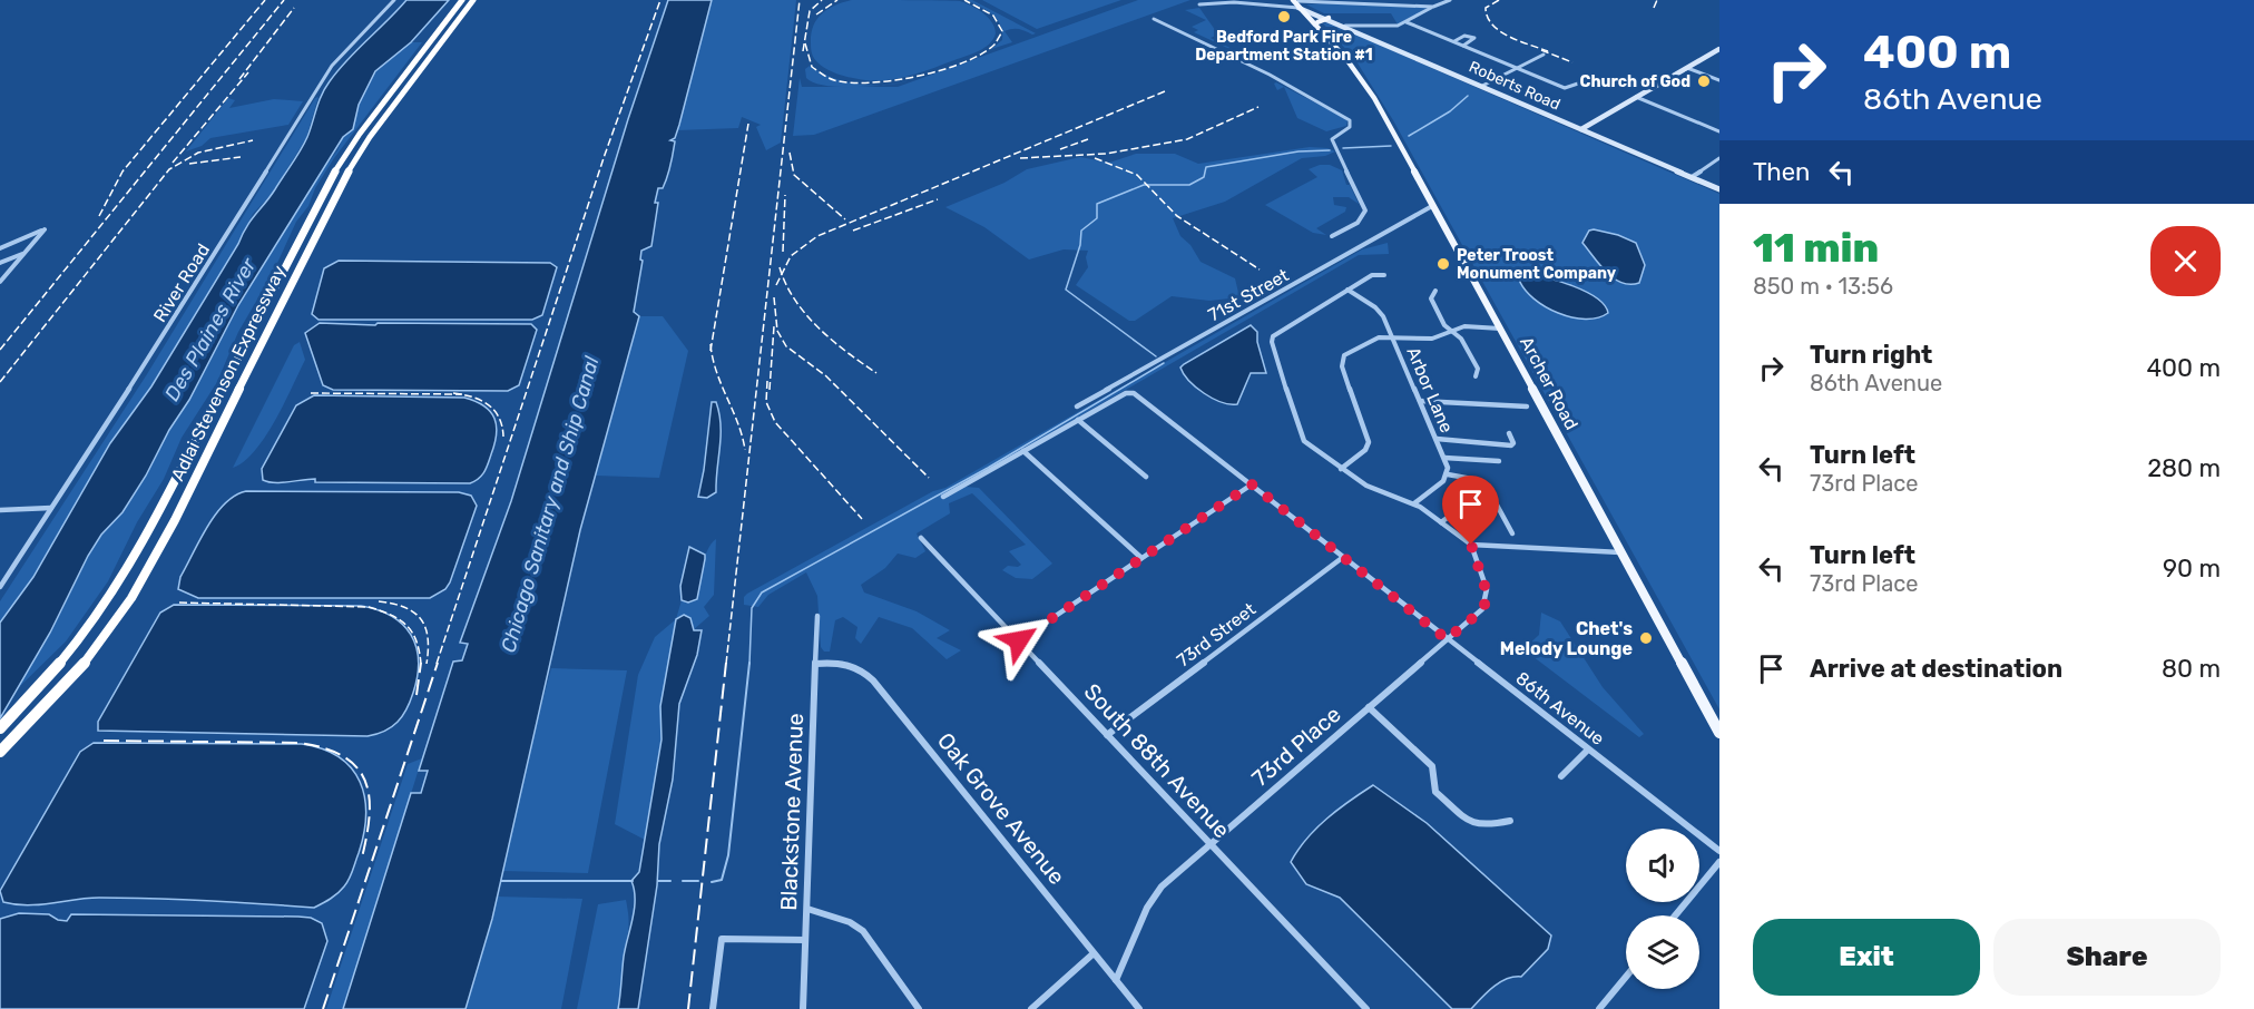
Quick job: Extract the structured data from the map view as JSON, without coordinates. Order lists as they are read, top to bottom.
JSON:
{
  "streets": {
    "highway": ["Adlai Stevenson Expressway"],
    "main road": ["Archer Road"],
    "street": [
      "Roberts Road",
      "River Road",
      "71st Street",
      "Arbor Lane",
      "73rd Street",
      "86th Avenue",
      "73rd Place",
      "South 88th Avenue",
      "Oak Grove Avenue",
      "Blackstone Avenue"
    ]
  },
  "crossings": [
    ["Roberts Road", "Archer Road"],
    ["71st Street", "Archer Road"],
    ["73rd Street", "86th Avenue"],
    ["73rd Street", "South 88th Avenue"],
    ["86th Avenue", "73rd Place"],
    ["73rd Place", "South 88th Avenue"],
    ["73rd Place", "Oak Grove Avenue"],
    ["Oak Grove Avenue", "Blackstone Avenue"]
  ],
  "water": ["Des Plaines River", "Chicago Sanitary and Ship Canal"],
  "places": [
    "Bedford Park Fire Department Station #1",
    "Church of God",
    "Peter Troost Monument Company",
    "Chet's Melody Lounge"
  ],
  "page": {
    "turn": ["400 m", "86th Avenue"],
    "then": "Then",
    "heading": ["11 min", "850 m · 13:56"],
    "list": [
      {
        "name": "Turn right",
        "note": "86th Avenue",
        "value": "400 m"
      },
      {
        "name": "Turn left",
        "note": "73rd Place",
        "value": "280 m"
      },
      {
        "name": "Turn left",
        "note": "73rd Place",
        "value": "90 m"
      },
      {
        "name": "Arrive at destination",
        "value": "80 m"
      }
    ],
    "buttons": ["Exit", "Share"]
  }
}
